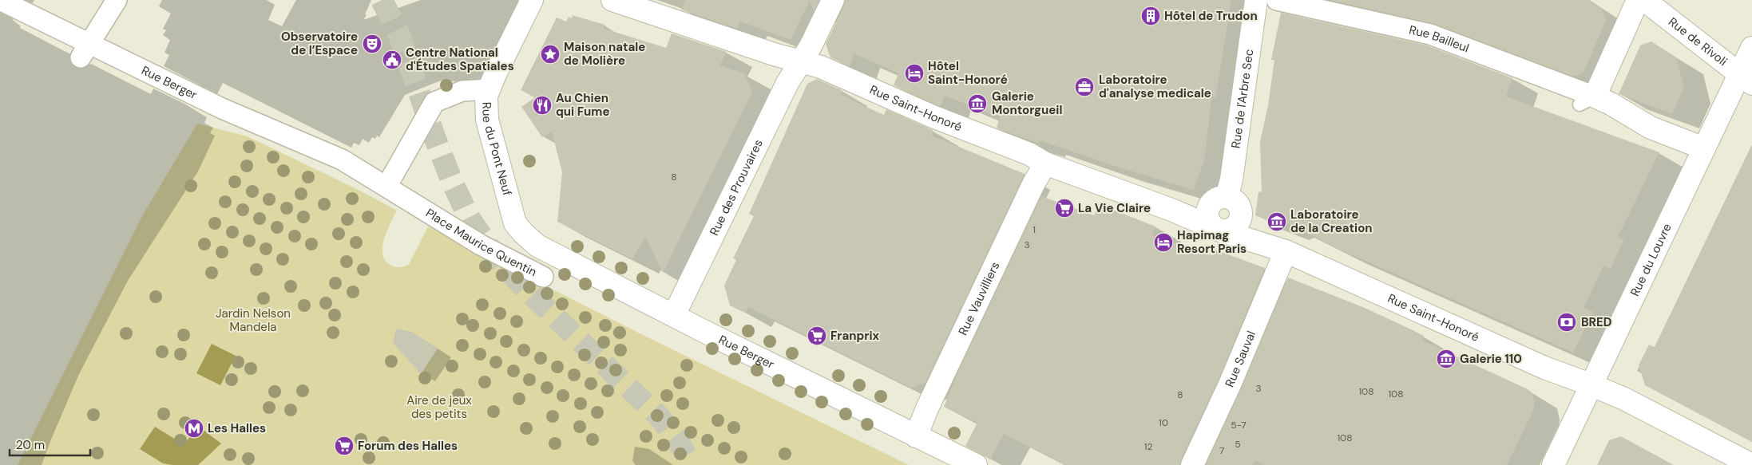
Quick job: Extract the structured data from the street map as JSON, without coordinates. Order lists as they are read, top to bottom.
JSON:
{
  "streets": {
    "street": [
      "Rue Bailleul",
      "Rue de Rivoli",
      "Rue Berger",
      "Rue de l'Arbre Sec",
      "Rue Saint-Honoré",
      "Rue du Pont Neuf",
      "Rue des Prouvaires",
      "Place Maurice Quentin",
      "Rue du Louvre",
      "Rue Vauvilliers",
      "Rue Sauval"
    ]
  },
  "crossings": [
    ["Rue Bailleul", "Rue du Louvre"],
    ["Rue de Rivoli", "Rue du Louvre"],
    ["Rue Berger", "Rue du Pont Neuf"],
    ["Rue Berger", "Rue des Prouvaires"],
    ["Rue Berger", "Place Maurice Quentin"],
    ["Rue Berger", "Rue Vauvilliers"],
    ["Rue de l'Arbre Sec", "Rue Saint-Honoré"],
    ["Rue Saint-Honoré", "Rue des Prouvaires"],
    ["Rue Saint-Honoré", "Rue du Louvre"],
    ["Rue Saint-Honoré", "Rue Vauvilliers"],
    ["Rue Saint-Honoré", "Rue Sauval"]
  ],
  "parks": ["Jardin Nelson Mandela", "Aire de jeux des petits"],
  "places": {
    "building": ["Hôtel de Trudon"],
    "theatre": ["Observatoire de l’Espace"],
    "place": ["Maison natale de Molière"],
    "public building": ["Centre National d'Études Spatiales"],
    "hotel": ["Hôtel Saint-Honoré", "Hapimag Resort Paris"],
    "office": ["Laboratoire d'analyse medicale"],
    "museum": ["Galerie Montorgueil", "Laboratoire de la Creation", "Galerie 110"],
    "restaurant": ["Au Chien qui Fume"],
    "supermarket": ["La Vie Claire", "Franprix", "Forum des Halles"],
    "bank": ["BRED"],
    "metro station": ["Les Halles"]
  },
  "house_numbers": [
    "8",
    "1",
    "3",
    "3",
    "108",
    "108",
    "8",
    "10",
    "5-7",
    "108",
    "5",
    "12",
    "7"
  ],
  "scale_bar": "20 m"
}
